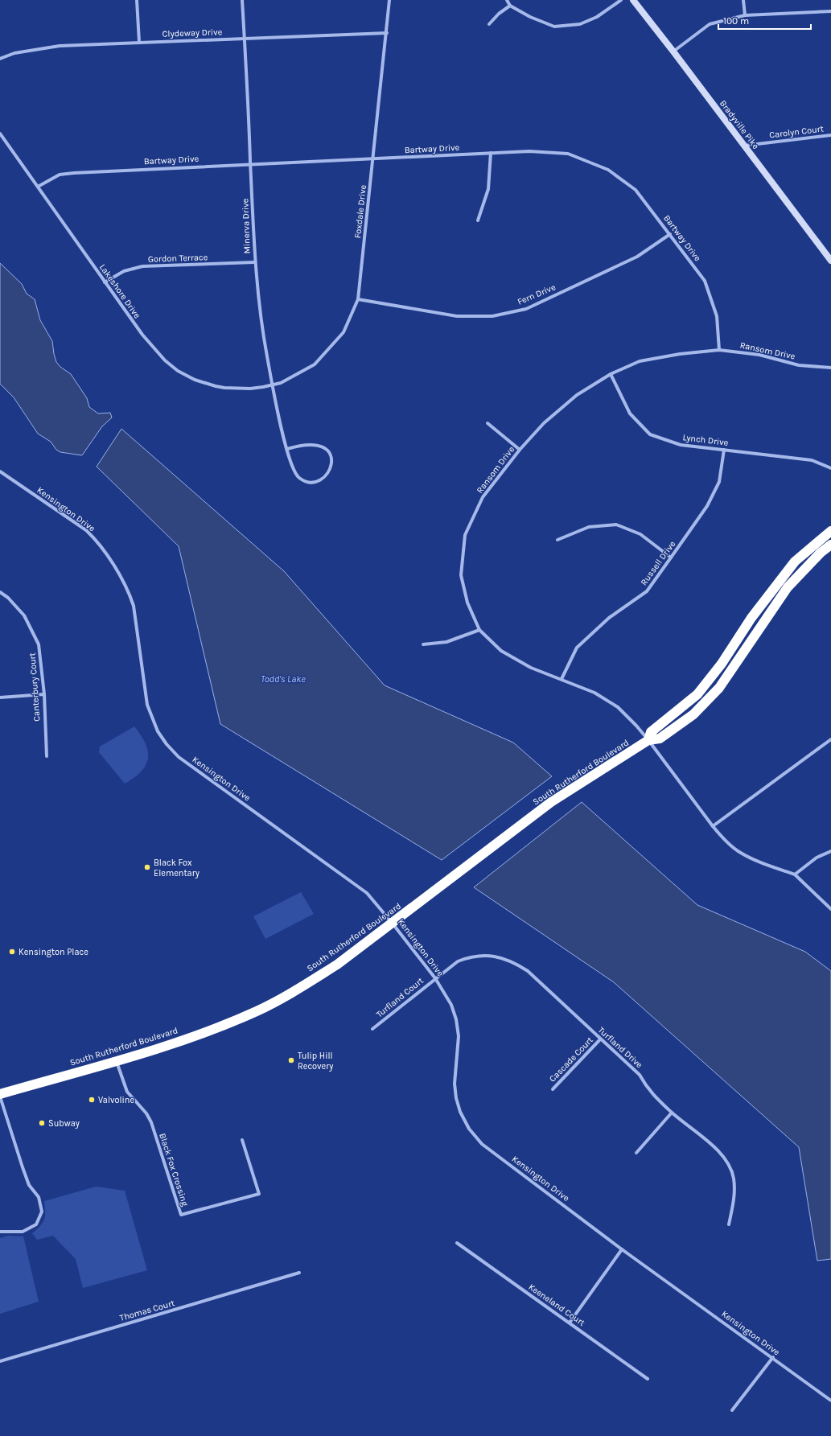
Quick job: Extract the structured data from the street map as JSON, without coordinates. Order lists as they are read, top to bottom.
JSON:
{
  "streets": {
    "highway": ["South Rutherford Boulevard"],
    "main road": ["Bradyville Pike"],
    "street": [
      "Clydeway Drive",
      "Carolyn Court",
      "Bartway Drive",
      "Foxdale Drive",
      "Minerva Drive",
      "Gordon Terrace",
      "Lakeshore Drive",
      "Fern Drive",
      "Ransom Drive",
      "Lynch Drive",
      "Kensington Drive",
      "Russell Drive",
      "Canterbury Court",
      "Turfland Court",
      "Turfland Drive",
      "Cascade Court",
      "Black Fox Crossing",
      "Keeneland Court",
      "Thomas Court"
    ]
  },
  "crossings": [
    ["Clydeway Drive", "Foxdale Drive"],
    ["Clydeway Drive", "Minerva Drive"],
    ["Bradyville Pike", "Carolyn Court"],
    ["Bartway Drive", "Foxdale Drive"],
    ["Bartway Drive", "Minerva Drive"],
    ["Bartway Drive", "Lakeshore Drive"],
    ["Bartway Drive", "Fern Drive"],
    ["Bartway Drive", "Ransom Drive"],
    ["Foxdale Drive", "Minerva Drive"],
    ["Foxdale Drive", "Lakeshore Drive"],
    ["Foxdale Drive", "Fern Drive"],
    ["Minerva Drive", "Gordon Terrace"],
    ["Minerva Drive", "Lakeshore Drive"],
    ["Gordon Terrace", "Lakeshore Drive"],
    ["Ransom Drive", "Lynch Drive"],
    ["Ransom Drive", "Russell Drive"],
    ["Ransom Drive", "South Rutherford Boulevard"],
    ["Lynch Drive", "Russell Drive"],
    ["Kensington Drive", "South Rutherford Boulevard"],
    ["Kensington Drive", "Turfland Court"],
    ["Kensington Drive", "Turfland Drive"],
    ["South Rutherford Boulevard", "Black Fox Crossing"],
    ["Turfland Court", "Turfland Drive"],
    ["Turfland Drive", "Cascade Court"]
  ],
  "water": ["Todd's Lake"],
  "places": [
    "Black Fox Elementary",
    "Kensington Place",
    "Tulip Hill Recovery",
    "Valvoline",
    "Subway"
  ],
  "scale_bar": "100 m"
}
